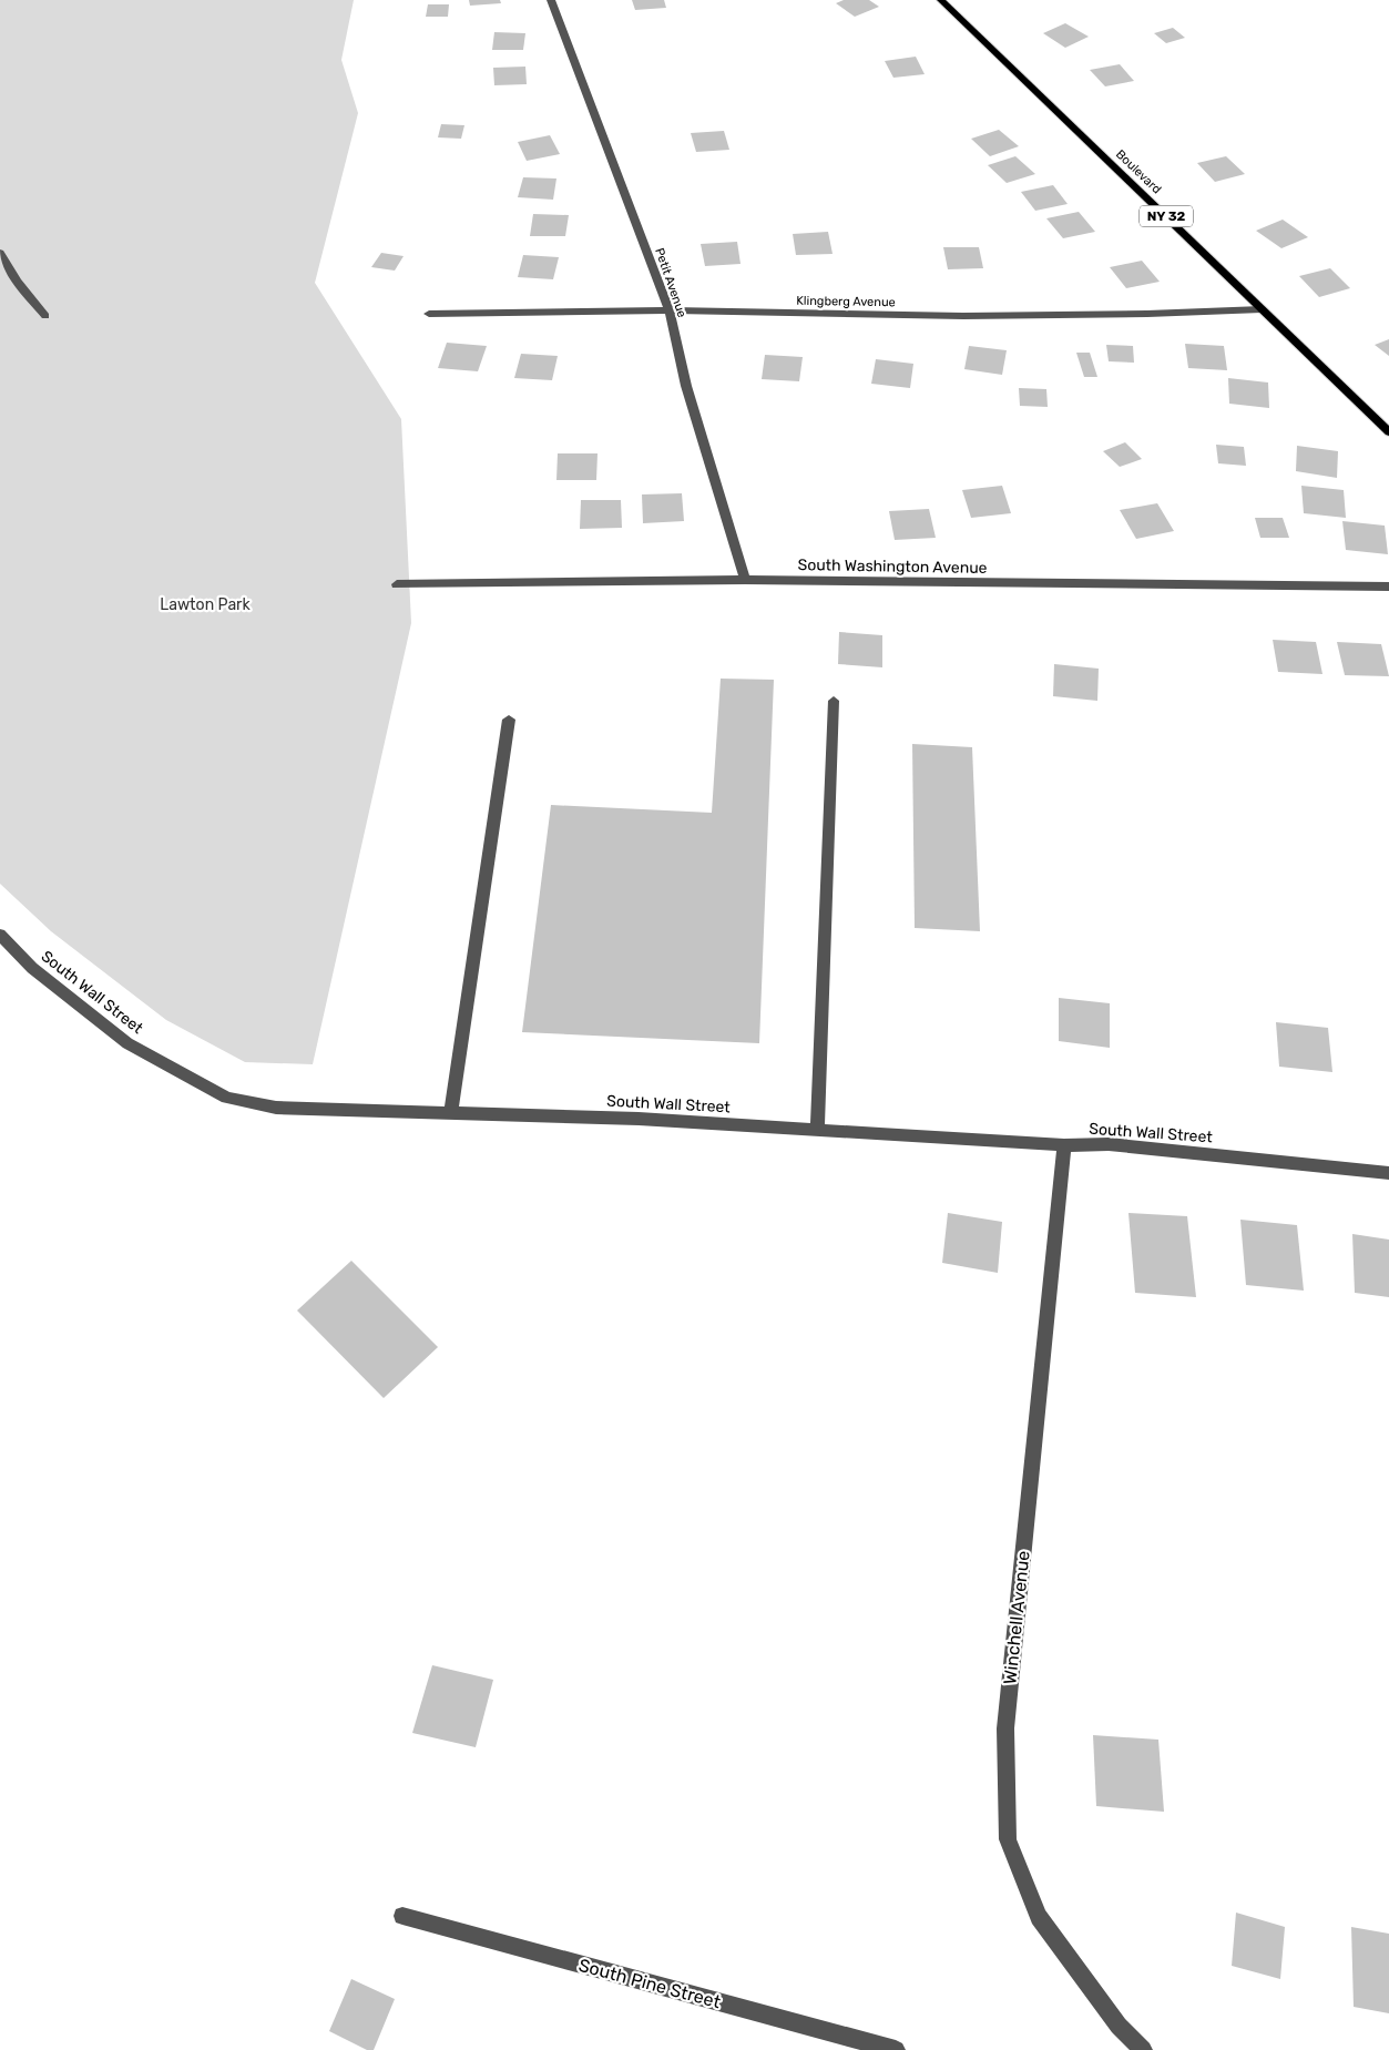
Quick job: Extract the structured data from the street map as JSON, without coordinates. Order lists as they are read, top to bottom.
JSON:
{
  "streets": {
    "main road": ["Boulevard", "NY 32"],
    "street": [
      "Petit Avenue",
      "Klingberg Avenue",
      "South Washington Avenue",
      "South Wall Street",
      "Winchell Avenue",
      "South Pine Street"
    ]
  },
  "crossings": [
    ["Boulevard", "Klingberg Avenue"],
    ["Petit Avenue", "Klingberg Avenue"],
    ["Petit Avenue", "South Washington Avenue"],
    ["South Wall Street", "Winchell Avenue"]
  ],
  "parks": ["Lawton Park"]
}
